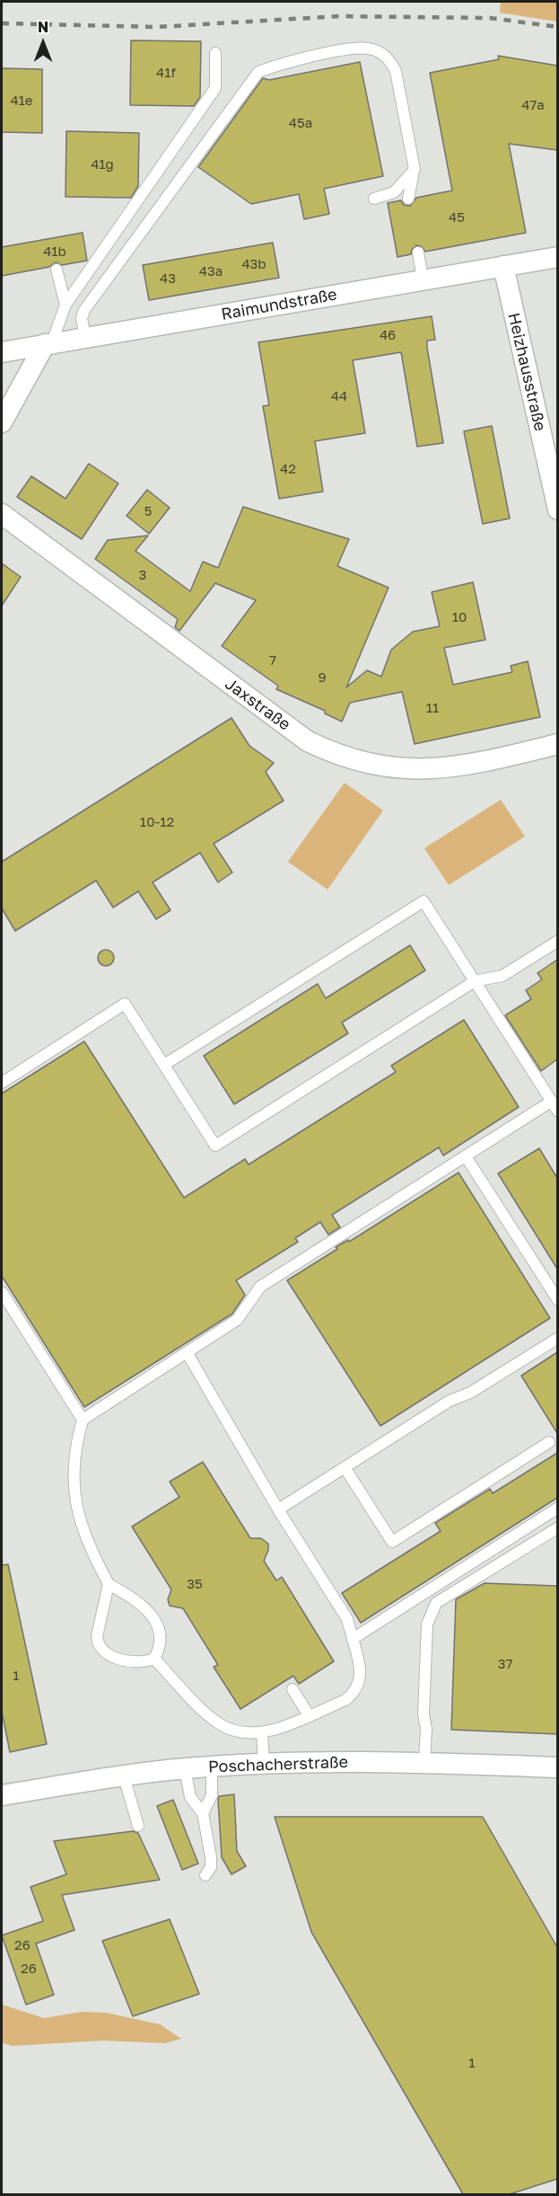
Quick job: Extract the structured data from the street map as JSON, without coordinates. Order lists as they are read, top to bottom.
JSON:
{
  "streets": {
    "street": [
      "Raimundstraße",
      "Heizhausstraße",
      "Jaxstraße",
      "Poschacherstraße"
    ]
  },
  "crossings": [
    ["Raimundstraße", "Heizhausstraße"]
  ],
  "house_numbers": [
    "41f",
    "41e",
    "47a",
    "45a",
    "41g",
    "45",
    "41b",
    "43b",
    "43a",
    "43",
    "46",
    "44",
    "42",
    "5",
    "3",
    "10",
    "7",
    "9",
    "11",
    "10-12",
    "35",
    "37",
    "1",
    "26",
    "26",
    "1"
  ],
  "north": "top"
}
